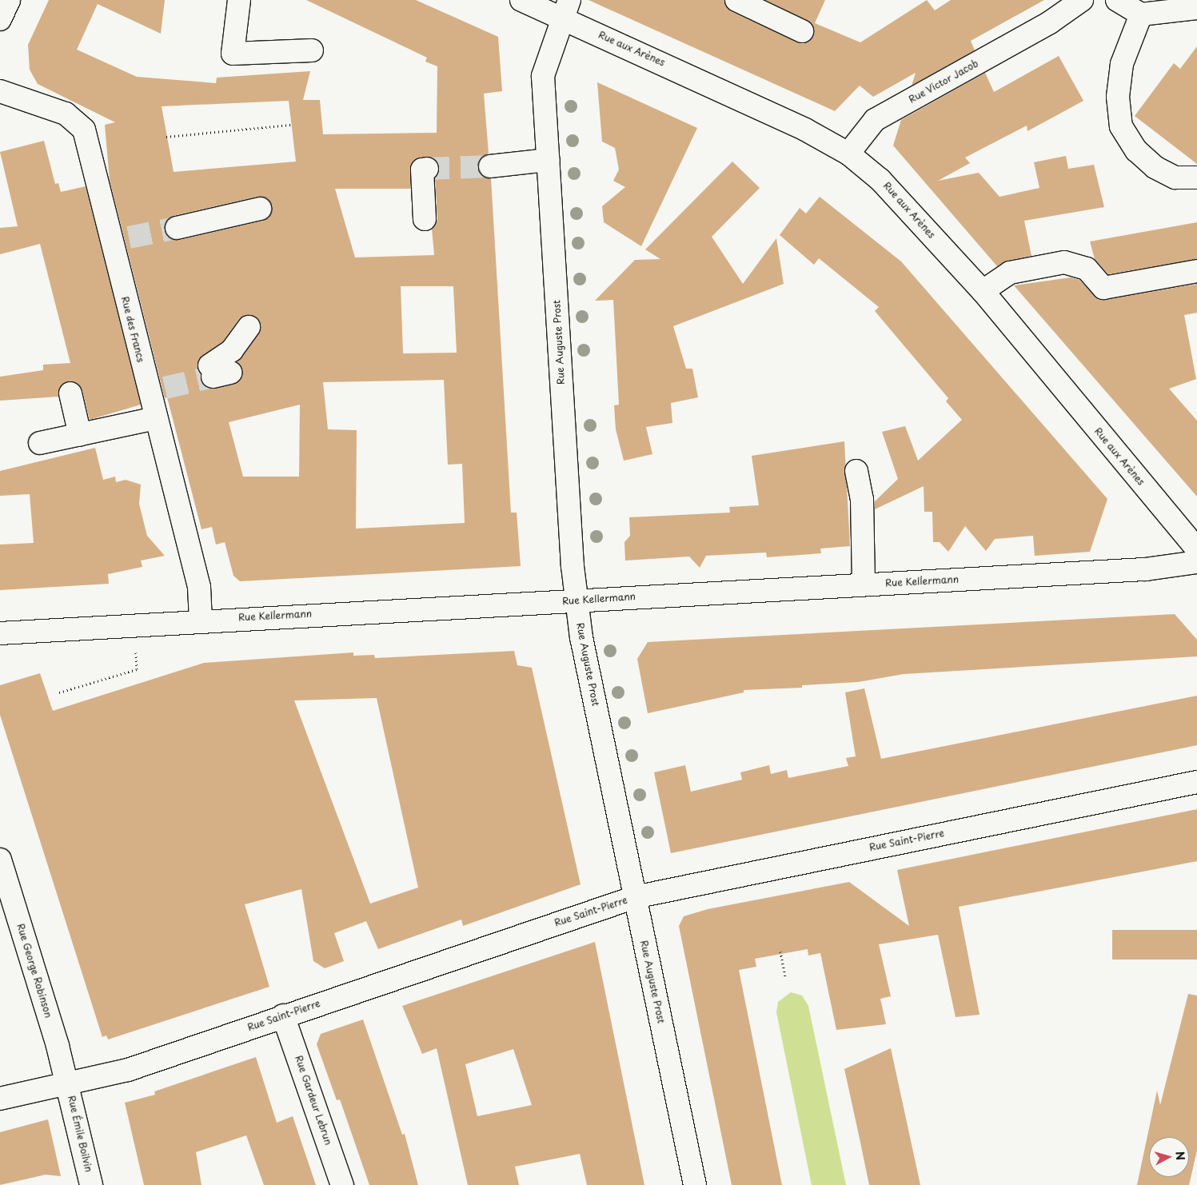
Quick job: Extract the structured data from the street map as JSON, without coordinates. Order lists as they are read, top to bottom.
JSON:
{
  "streets": {
    "street": [
      "Rue aux Arènes",
      "Rue Victor Jacob",
      "Rue des Francs",
      "Rue Auguste Prost",
      "Rue Kellermann",
      "Rue Saint-Pierre",
      "Rue George Robinson",
      "Rue Gardeur Lebrun",
      "Rue Émile Boilvin"
    ]
  },
  "crossings": [
    ["Rue aux Arènes", "Rue Victor Jacob"],
    ["Rue aux Arènes", "Rue Auguste Prost"],
    ["Rue des Francs", "Rue Kellermann"],
    ["Rue Auguste Prost", "Rue Kellermann"],
    ["Rue Auguste Prost", "Rue Saint-Pierre"],
    ["Rue Saint-Pierre", "Rue George Robinson"],
    ["Rue Saint-Pierre", "Rue Gardeur Lebrun"],
    ["Rue Saint-Pierre", "Rue Émile Boilvin"],
    ["Rue George Robinson", "Rue Émile Boilvin"]
  ],
  "north": "right"
}
